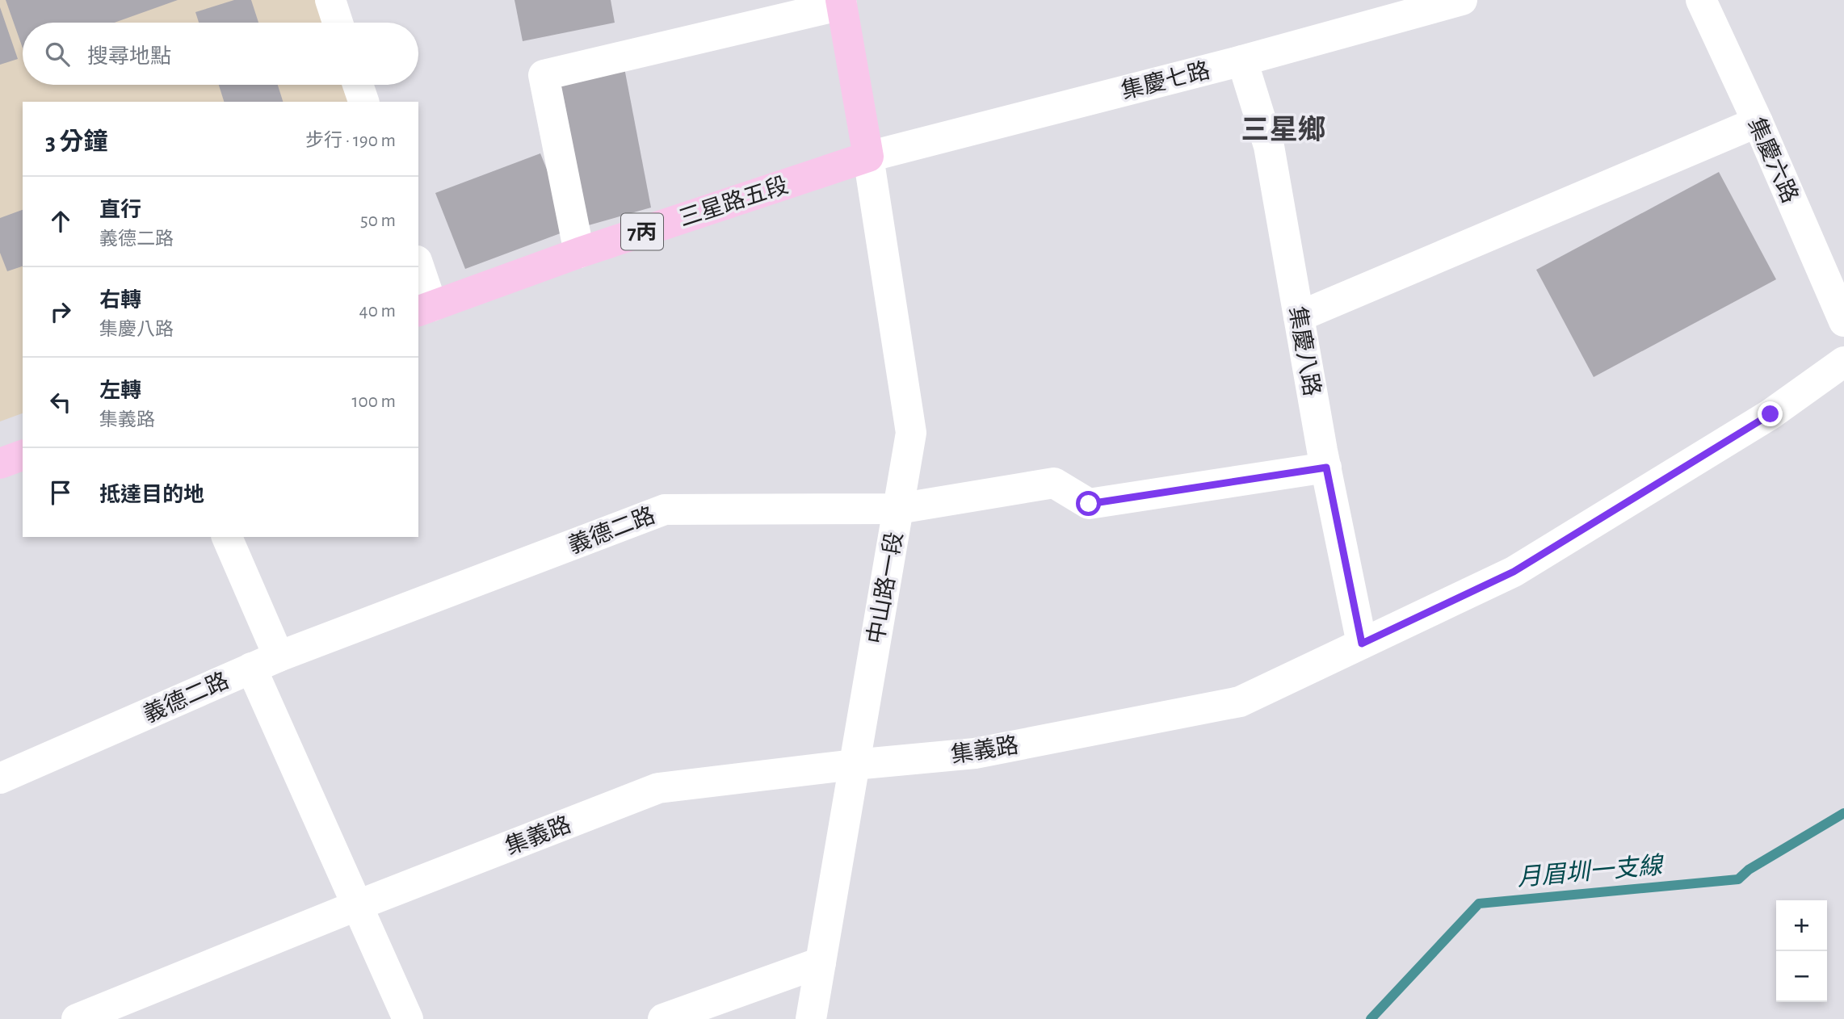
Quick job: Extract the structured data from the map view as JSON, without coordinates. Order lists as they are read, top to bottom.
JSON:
{
  "streets": {
    "main road": ["三星路五段", "7丙"],
    "street": [
      "集慶七路",
      "集慶六路",
      "集慶八路",
      "義德二路",
      "中山路一段",
      "集義路"
    ]
  },
  "crossings": [
    ["集慶七路", "三星路五段"],
    ["集慶七路", "集慶八路"],
    ["集慶七路", "中山路一段"],
    ["三星路五段", "中山路一段"],
    ["集慶八路", "義德二路"],
    ["集慶八路", "集義路"],
    ["義德二路", "中山路一段"],
    ["中山路一段", "集義路"]
  ],
  "districts": ["三星鄉"],
  "water": ["月眉圳一支線"],
  "page": {
    "search": "搜尋地點",
    "heading": ["3 分鐘", "步行 · 190 m"],
    "list": [
      ["直行", "義德二路", "50 m"],
      ["右轉", "集慶八路", "40 m"],
      ["左轉", "集義路", "100 m"],
      "抵達目的地"
    ],
    "map_buttons": ["+", "−"]
  }
}
